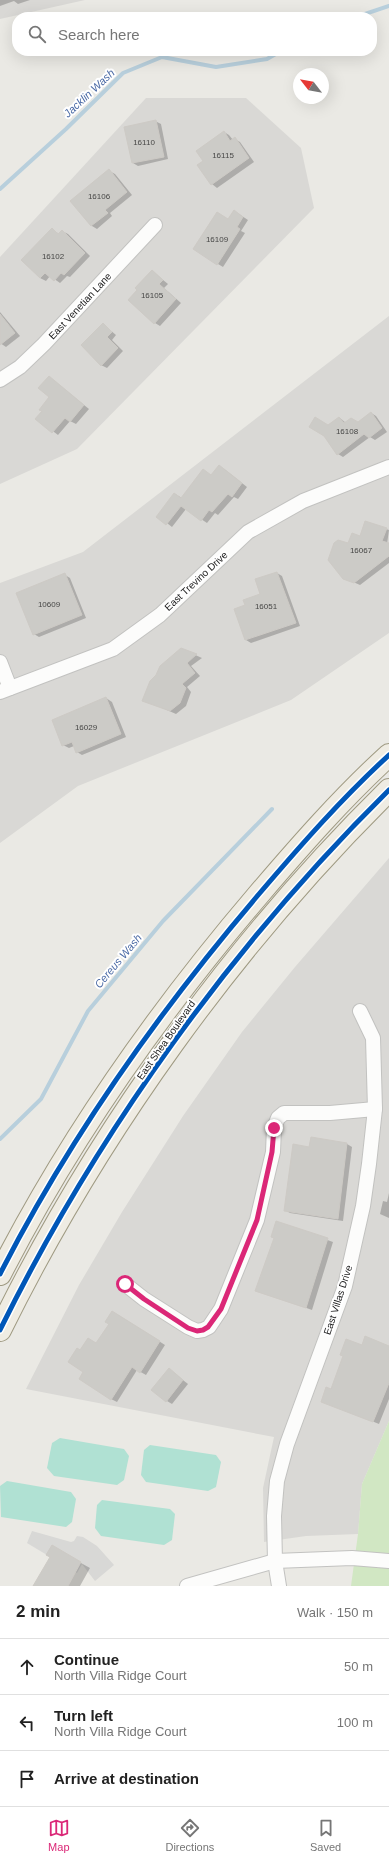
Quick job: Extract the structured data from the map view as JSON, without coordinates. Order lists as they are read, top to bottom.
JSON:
{
  "streets": {
    "main road": ["East Shea Boulevard"],
    "street": ["East Venetian Lane", "East Trevino Drive", "East Villas Drive"]
  },
  "water": ["Jacklin Wash", "Cereus Wash"],
  "house_numbers": [
    "16110",
    "16115",
    "16106",
    "16109",
    "16102",
    "16105",
    "16108",
    "16067",
    "10609",
    "16051",
    "16029"
  ],
  "north": "top left",
  "page": {
    "search": "Search here",
    "heading": ["2 min", "Walk · 150 m"],
    "list": [
      ["Continue", "North Villa Ridge Court", "50 m"],
      ["Turn left", "North Villa Ridge Court", "100 m"],
      "Arrive at destination"
    ],
    "nav": ["Map", "Directions", "Saved"]
  }
}
